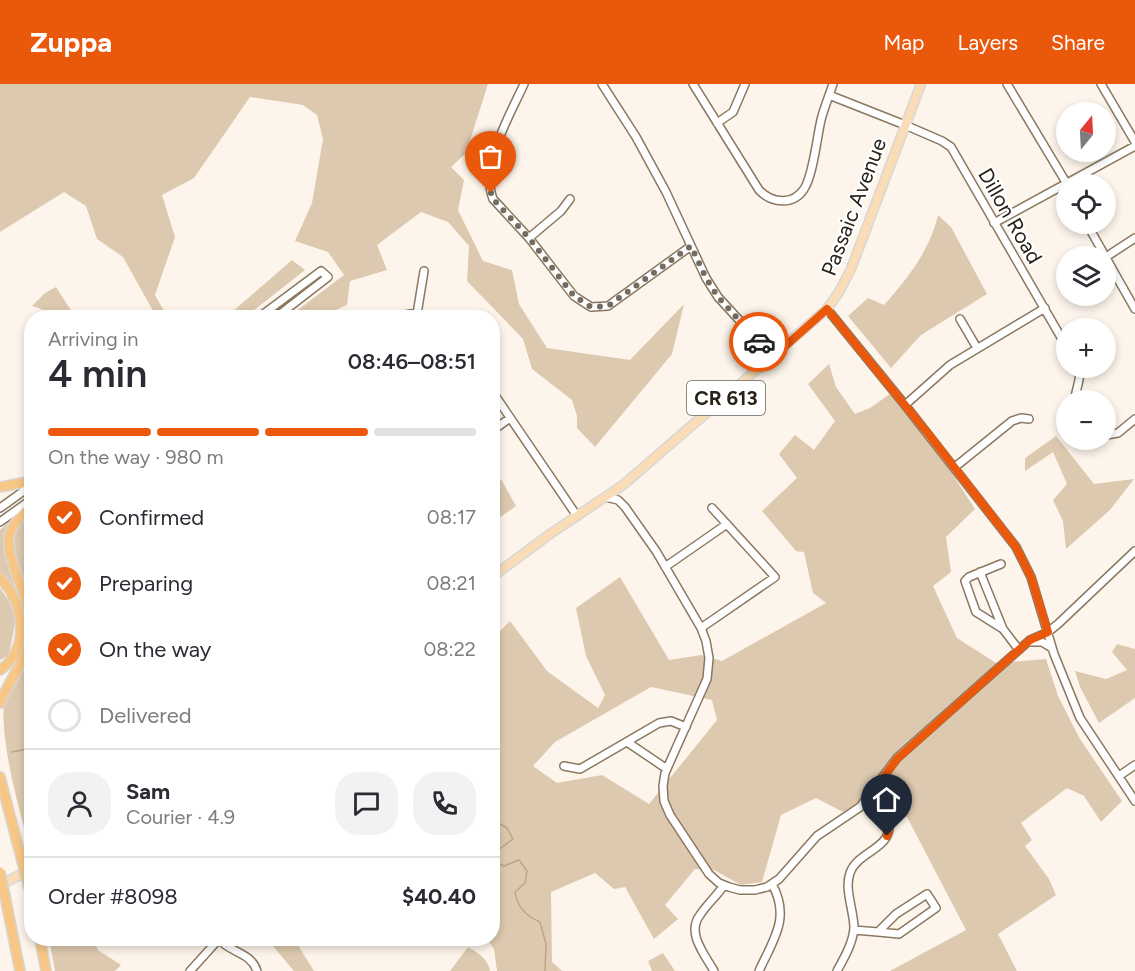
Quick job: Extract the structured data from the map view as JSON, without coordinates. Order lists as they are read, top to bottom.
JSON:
{
  "streets": {
    "main road": ["Passaic Avenue", "CR 613"],
    "street": ["Dillon Road"]
  },
  "crossings": [
    ["Passaic Avenue", "Dillon Road"]
  ],
  "north": "top",
  "page": {
    "header": "Zuppa",
    "nav": ["Map", "Layers", "Share"],
    "map_buttons": ["+", "−"],
    "heading": ["4 min", "Arriving in", "08:46–08:51"],
    "panel": [
      "Sam",
      "Courier · 4.9",
      "Order #8098",
      "$40.40"
    ],
    "bar": "On the way · 980 m",
    "list": [
      ["Confirmed", "08:17"],
      ["Preparing", "08:21"],
      ["On the way", "08:22"],
      "Delivered"
    ]
  }
}
